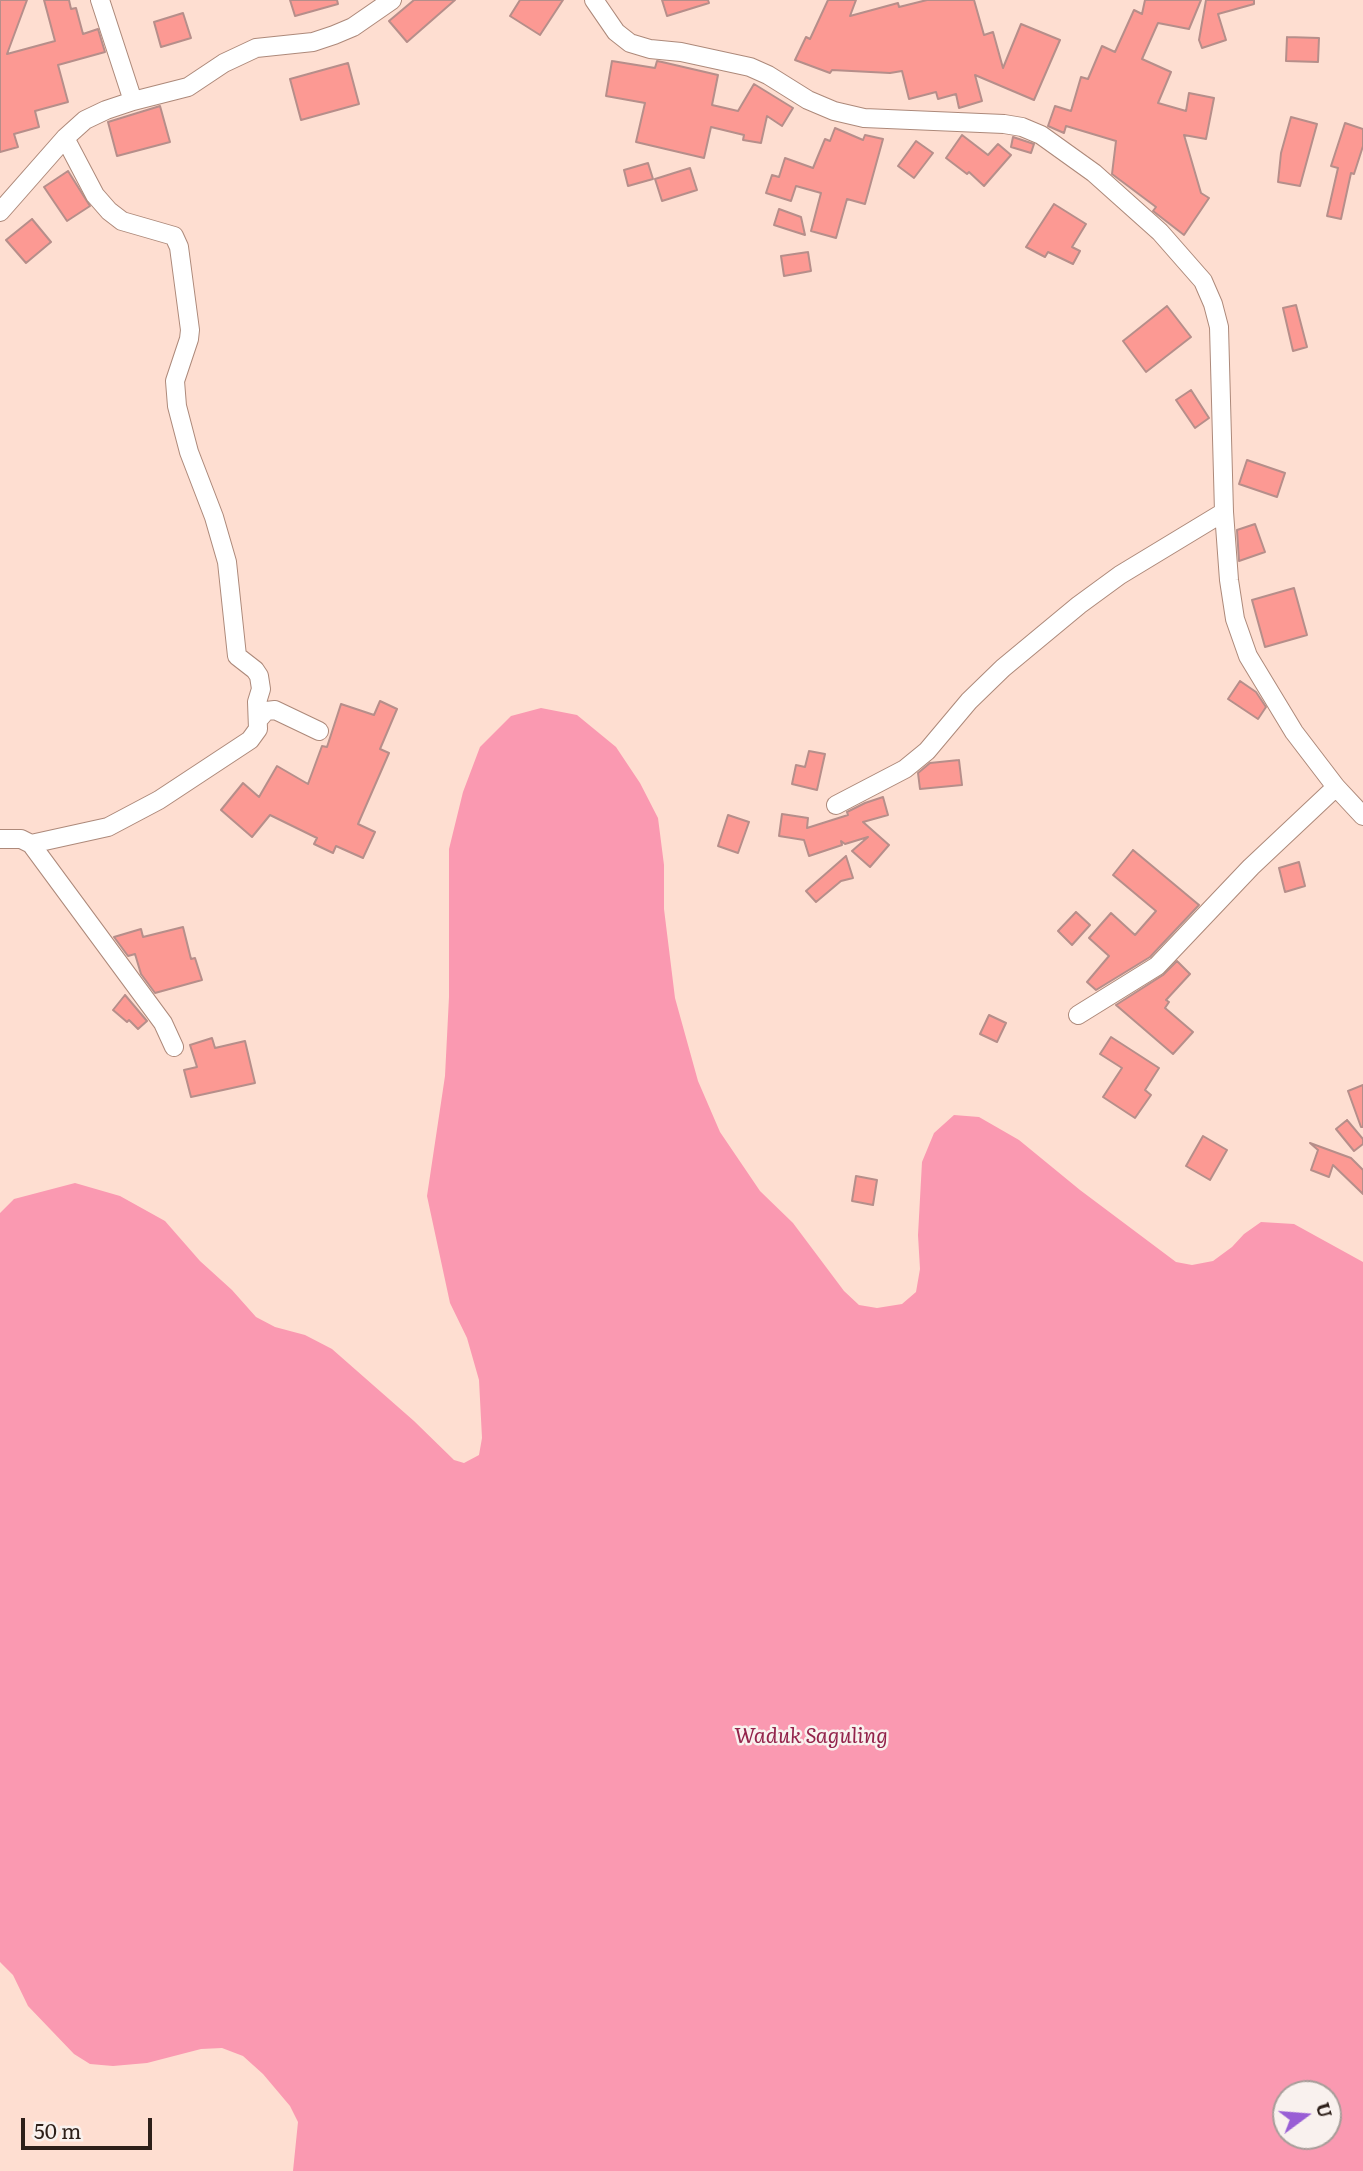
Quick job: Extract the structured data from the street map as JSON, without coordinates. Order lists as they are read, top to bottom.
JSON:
{
  "water": ["Waduk Saguling"],
  "scale_bar": "50 m",
  "north": "right"
}
